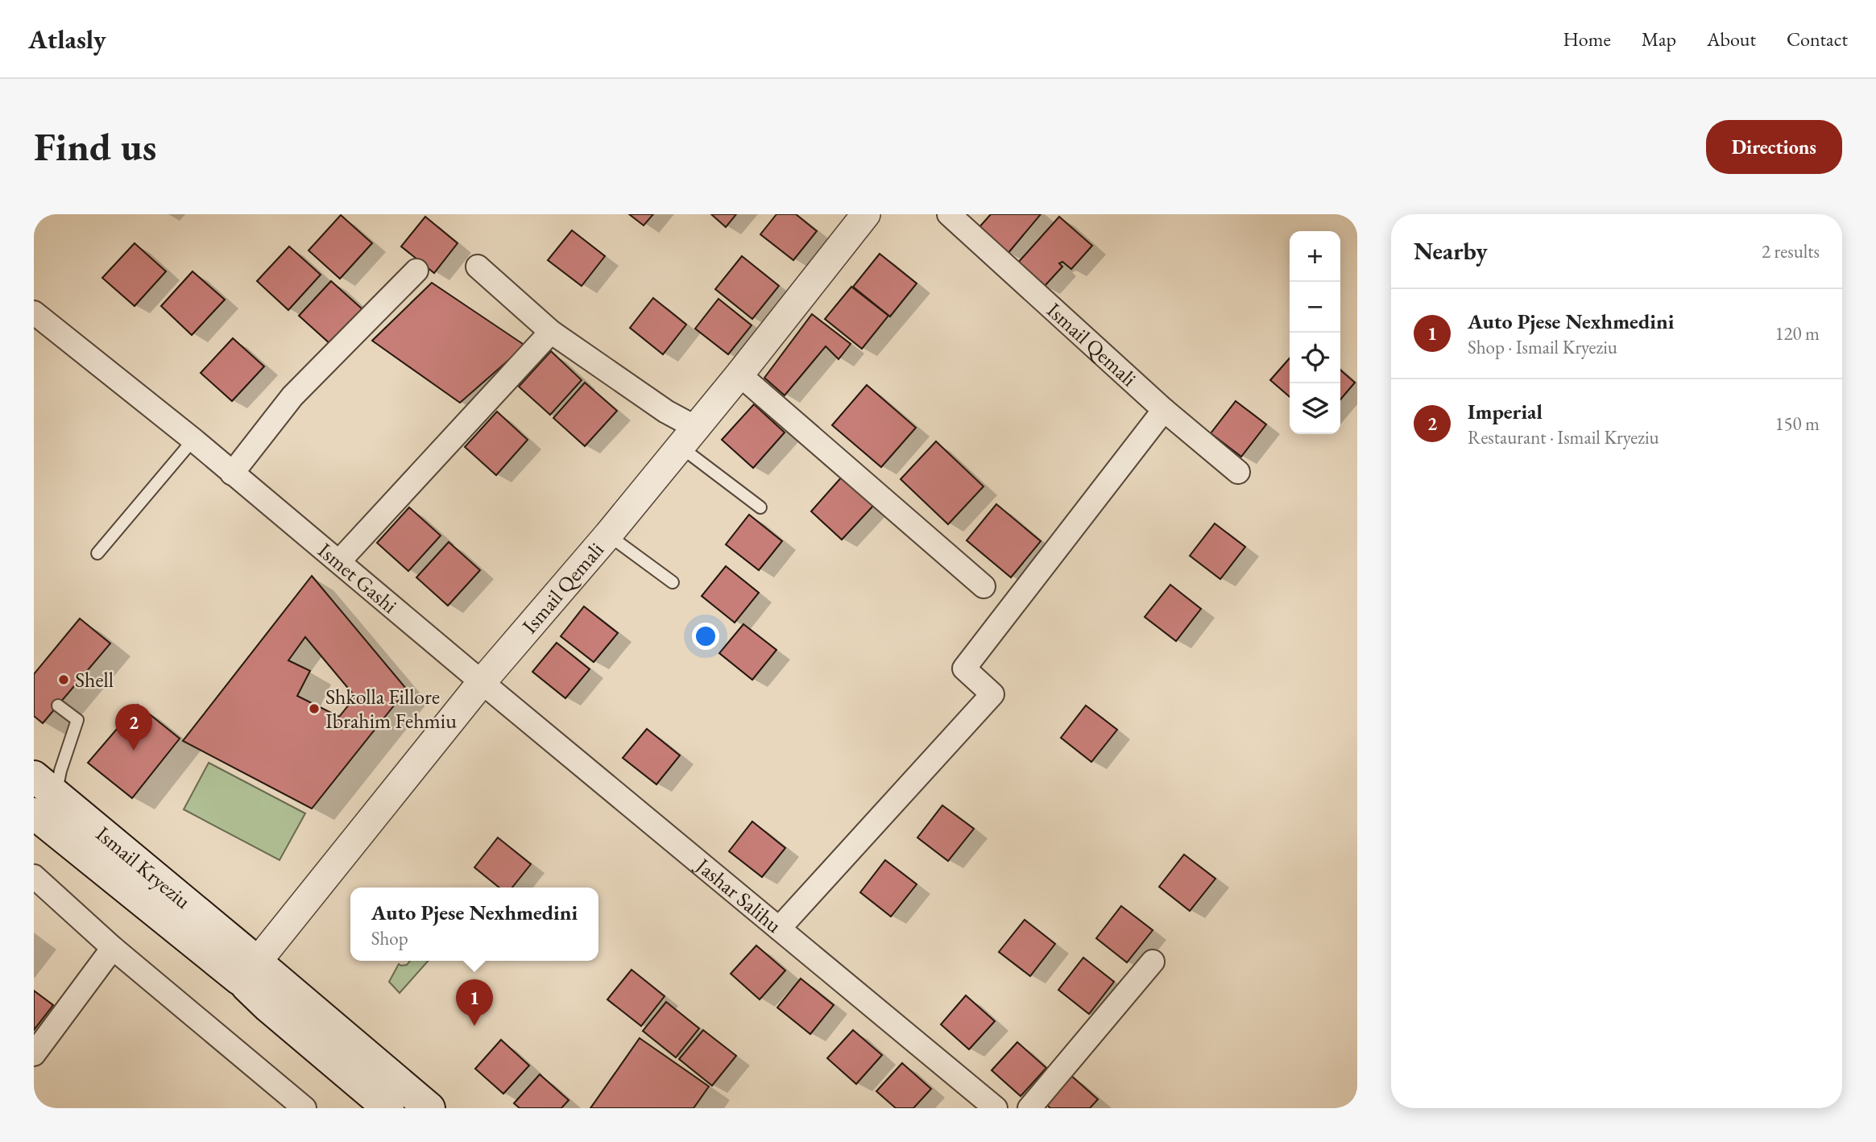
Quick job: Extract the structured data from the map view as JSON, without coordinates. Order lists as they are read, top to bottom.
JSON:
{
  "streets": {
    "main road": ["Ismail Kryeziu"],
    "street": ["Ismail Qemali", "Ismet Gashi", "Jashar Salihu"]
  },
  "crossings": [
    ["Ismail Qemali", "Ismet Gashi"],
    ["Ismail Qemali", "Ismail Kryeziu"],
    ["Ismail Qemali", "Jashar Salihu"],
    ["Ismet Gashi", "Jashar Salihu"]
  ],
  "places": ["Shell", "Shkolla Fillore Ibrahim Fehmiu"],
  "page": {
    "header": "Atlasly",
    "nav": [
      "Home",
      "Map",
      "About",
      "Contact"
    ],
    "buttons": "Directions",
    "title": "Find us",
    "heading": ["Nearby", "2 results"],
    "map_buttons": ["+", "−"],
    "list": [
      {
        "mark": "1",
        "name": "Auto Pjese Nexhmedini",
        "note": "Shop · Ismail Kryeziu",
        "value": "120 m"
      },
      {
        "mark": "2",
        "name": "Imperial",
        "note": "Restaurant · Ismail Kryeziu",
        "value": "150 m"
      }
    ],
    "pins": ["2", "1"],
    "popup": ["Auto Pjese Nexhmedini", "Shop"]
  }
}
